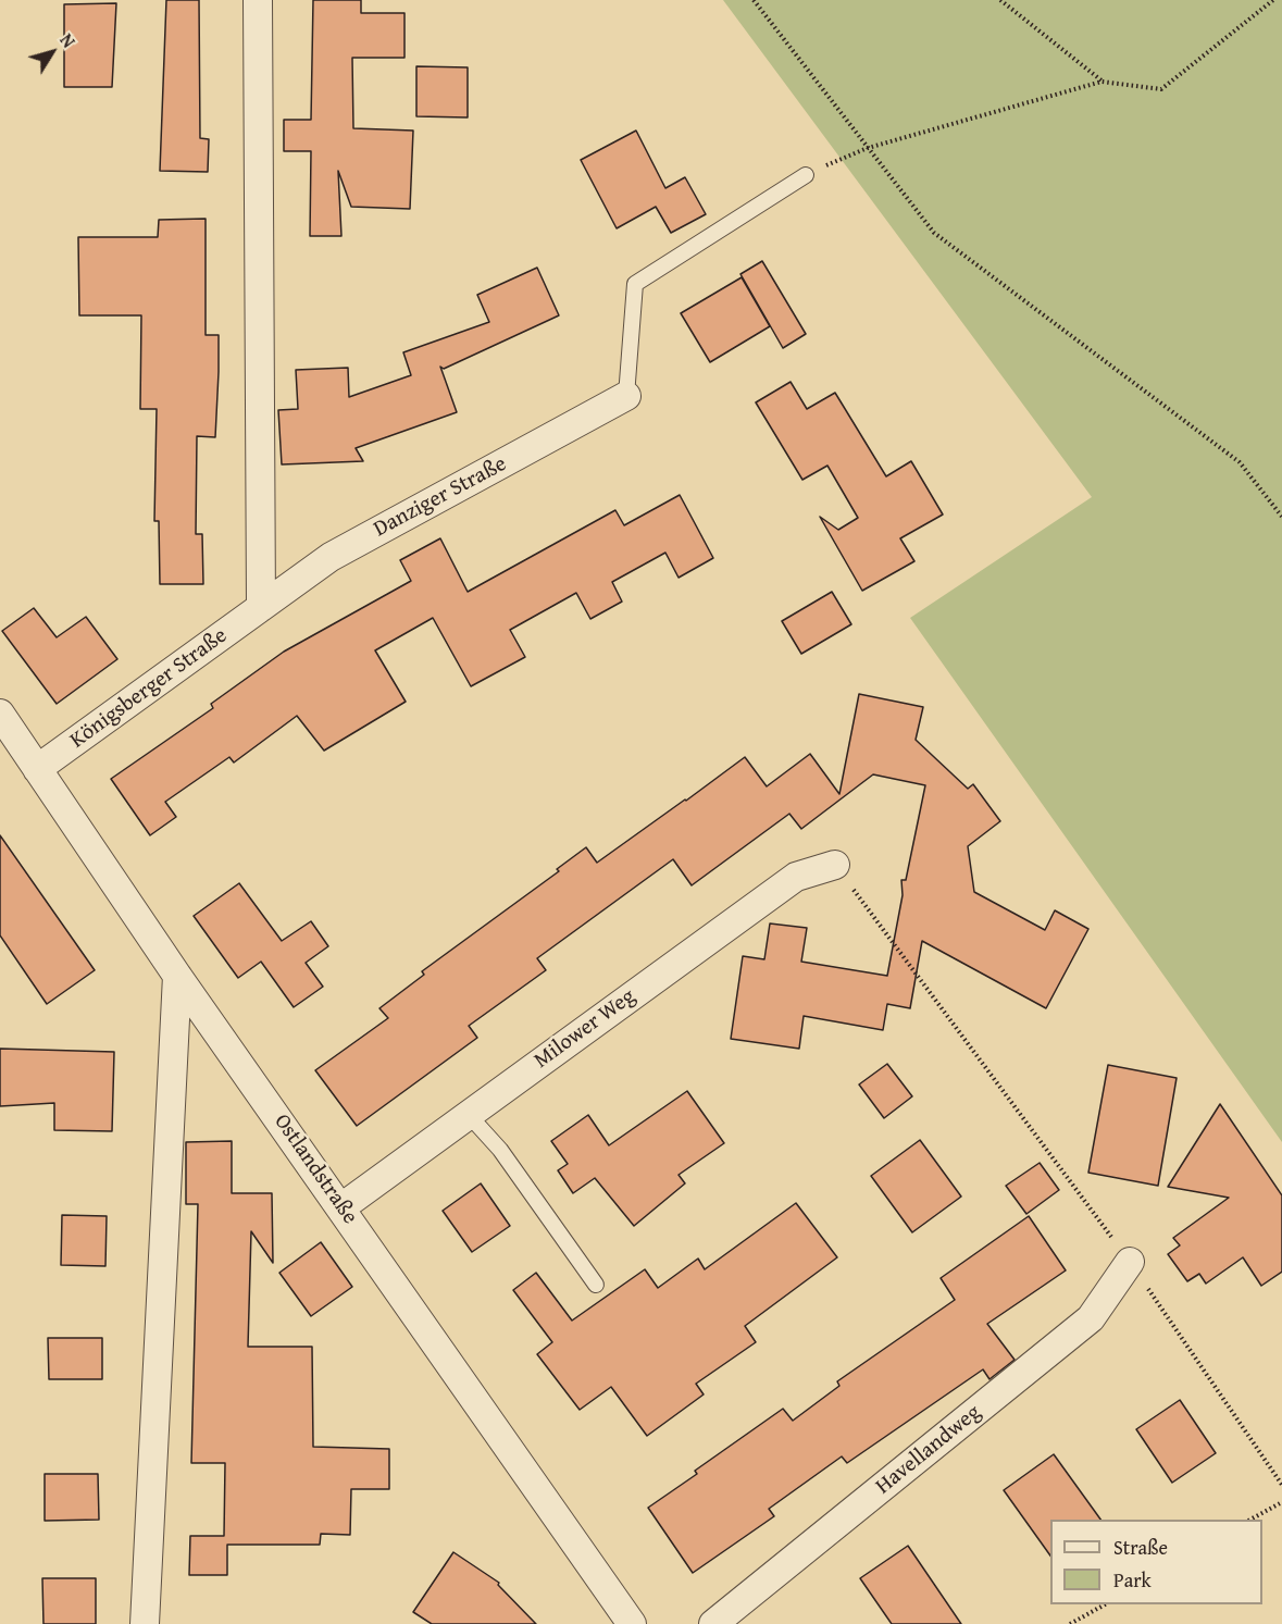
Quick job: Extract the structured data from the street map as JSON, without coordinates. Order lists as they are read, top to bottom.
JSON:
{
  "streets": {
    "street": [
      "Danziger Straße",
      "Königsberger Straße",
      "Milower Weg",
      "Ostlandstraße",
      "Havellandweg"
    ]
  },
  "crossings": [
    ["Danziger Straße", "Königsberger Straße"],
    ["Königsberger Straße", "Ostlandstraße"],
    ["Milower Weg", "Ostlandstraße"]
  ],
  "legend": ["Straße", "Park"],
  "north": "top right"
}
